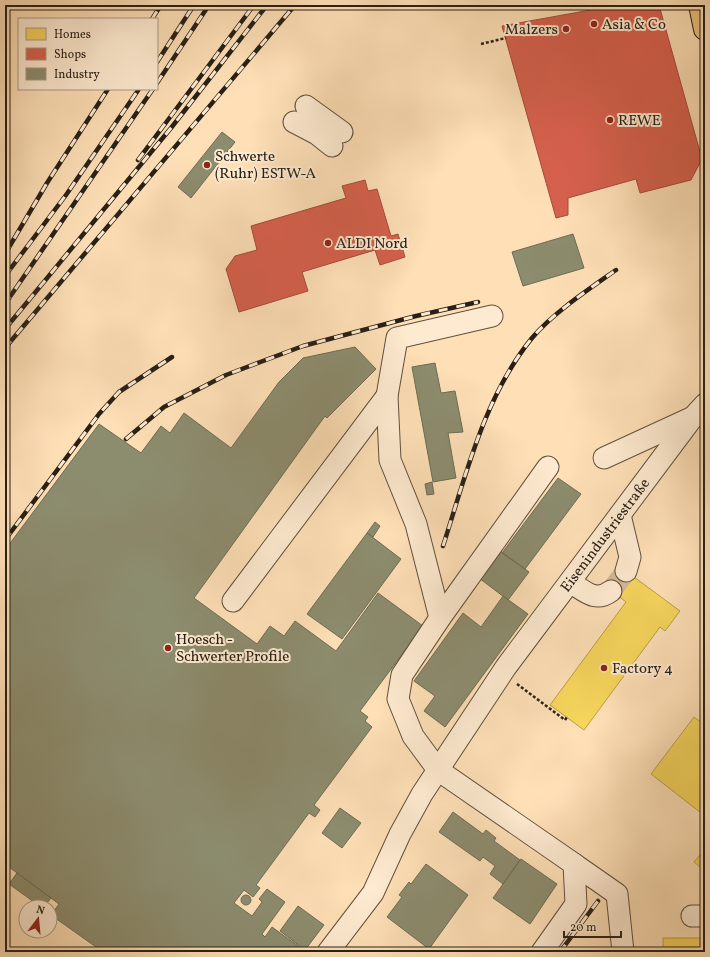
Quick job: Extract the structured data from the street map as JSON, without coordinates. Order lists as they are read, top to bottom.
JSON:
{
  "streets": {
    "street": ["Eisenindustriestraße"]
  },
  "places": [
    "Asia & Co",
    "Malzers",
    "REWE",
    "Schwerte (Ruhr) ESTW-A",
    "ALDI Nord",
    "Hoesch - Schwerter Profile",
    "Factory 4"
  ],
  "legend": ["Homes", "Shops", "Industry"],
  "scale_bar": "20 m",
  "north": "top"
}
